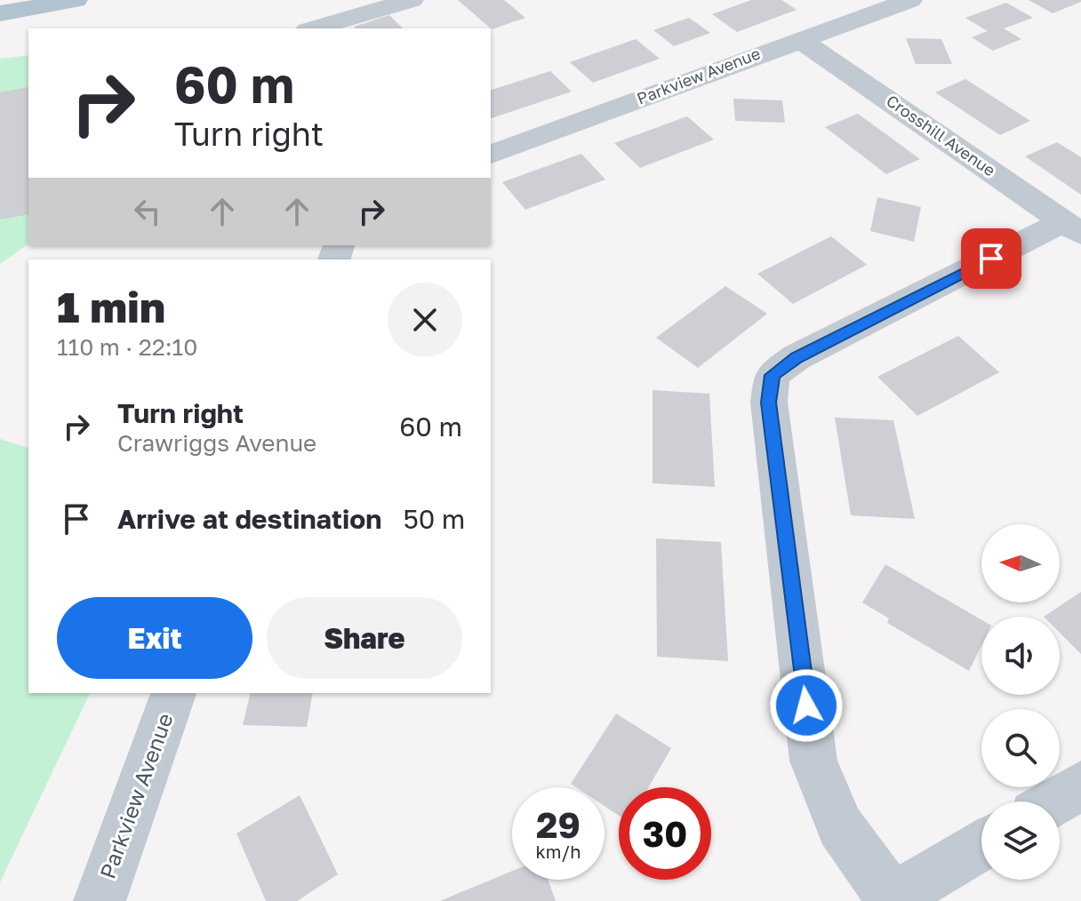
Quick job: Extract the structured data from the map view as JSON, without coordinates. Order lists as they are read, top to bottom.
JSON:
{
  "streets": {
    "street": ["Parkview Avenue", "Crosshill Avenue"]
  },
  "crossings": [
    ["Parkview Avenue", "Crosshill Avenue"]
  ],
  "north": "left",
  "page": {
    "turn": ["60 m", "Turn right"],
    "heading": ["1 min", "110 m · 22:10"],
    "list": [
      {
        "name": "Turn right",
        "note": "Crawriggs Avenue",
        "value": "60 m"
      },
      {
        "name": "Arrive at destination",
        "value": "50 m"
      }
    ],
    "buttons": ["Exit", "Share"],
    "speed": "29 km/h",
    "limit": "30"
  }
}
